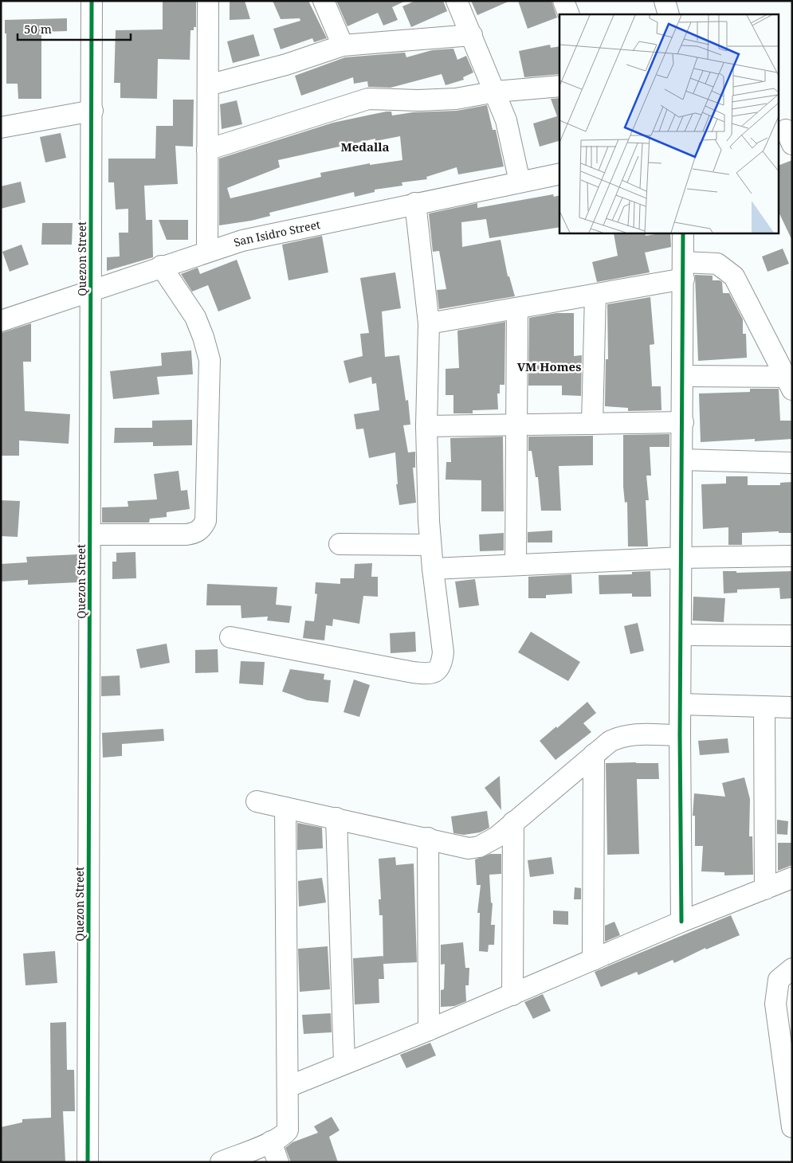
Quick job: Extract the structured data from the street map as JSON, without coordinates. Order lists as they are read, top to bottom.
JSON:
{
  "streets": {
    "street": ["San Isidro Street", "Quezon Street"]
  },
  "crossings": [
    ["San Isidro Street", "Quezon Street"]
  ],
  "districts": ["Medalla", "VM Homes"],
  "scale_bar": "50 m"
}
